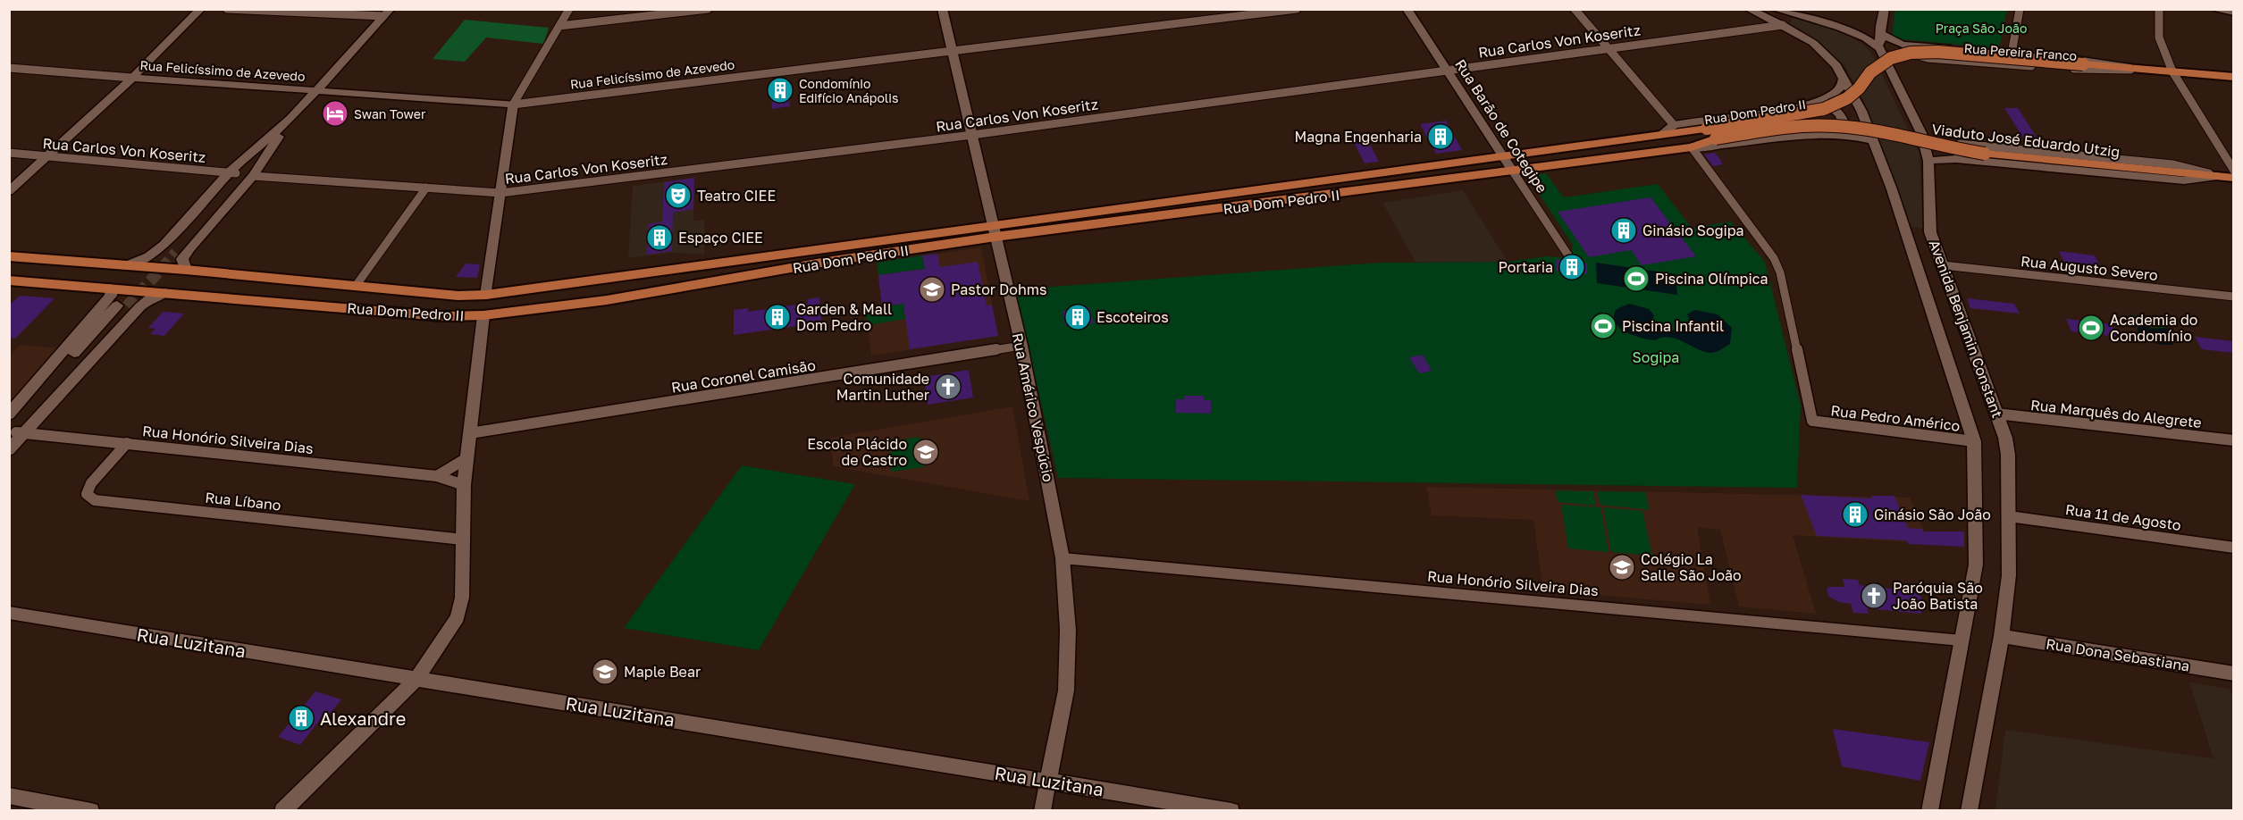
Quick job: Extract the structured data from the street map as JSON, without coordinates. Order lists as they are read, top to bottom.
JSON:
{
  "streets": {
    "main road": [
      "Rua Pereira Franco",
      "Rua Felicíssimo de Azevedo",
      "Rua Dom Pedro II",
      "Rua Barão de Cotegipe",
      "Viaduto José Eduardo Utzig",
      "Avenida Benjamin Constant",
      "Rua Américo Vespúcio",
      "Rua Luzitana",
      "Rua Dona Sebastiana"
    ],
    "street": [
      "Rua Carlos Von Koseritz",
      "Rua Augusto Severo",
      "Rua Coronel Camisão",
      "Rua Marquês do Alegrete",
      "Rua Pedro Américo",
      "Rua Honório Silveira Dias",
      "Rua Líbano",
      "Rua 11 de Agosto"
    ]
  },
  "crossings": [
    ["Rua Carlos Von Koseritz", "Rua Barão de Cotegipe"],
    ["Rua Carlos Von Koseritz", "Avenida Benjamin Constant"],
    ["Rua Carlos Von Koseritz", "Rua Américo Vespúcio"],
    ["Rua Pereira Franco", "Rua Dom Pedro II"],
    ["Rua Felicíssimo de Azevedo", "Rua Américo Vespúcio"],
    ["Rua Dom Pedro II", "Rua Barão de Cotegipe"],
    ["Rua Dom Pedro II", "Viaduto José Eduardo Utzig"],
    ["Rua Dom Pedro II", "Avenida Benjamin Constant"],
    ["Rua Dom Pedro II", "Rua Américo Vespúcio"],
    ["Rua Dom Pedro II", "Rua Pedro Américo"],
    ["Rua Augusto Severo", "Avenida Benjamin Constant"],
    ["Avenida Benjamin Constant", "Rua Marquês do Alegrete"],
    ["Avenida Benjamin Constant", "Rua Pedro Américo"],
    ["Avenida Benjamin Constant", "Rua Honório Silveira Dias"],
    ["Avenida Benjamin Constant", "Rua 11 de Agosto"],
    ["Avenida Benjamin Constant", "Rua Dona Sebastiana"],
    ["Rua Coronel Camisão", "Rua Américo Vespúcio"],
    ["Rua Américo Vespúcio", "Rua Honório Silveira Dias"],
    ["Rua Américo Vespúcio", "Rua Luzitana"],
    ["Rua Honório Silveira Dias", "Rua Líbano"]
  ],
  "parks": ["Praça São João", "Sogipa"],
  "places": {
    "building": [
      "Condomínio Edifício Anápolis",
      "Magna Engenharia",
      "Ginásio Sogipa",
      "Espaço CIEE",
      "Portaria",
      "Garden & Mall Dom Pedro",
      "Escoteiros",
      "Ginásio São João",
      "Alexandre"
    ],
    "hotel": ["Swan Tower"],
    "theatre": ["Teatro CIEE"],
    "sports": ["Piscina Olímpica", "Piscina Infantil", "Academia do Condomínio"],
    "school or university": [
      "Pastor Dohms",
      "Escola Plácido de Castro",
      "Colégio La Salle São João",
      "Maple Bear"
    ],
    "church": ["Comunidade Martin Luther", "Paróquia São João Batista"]
  }
}
